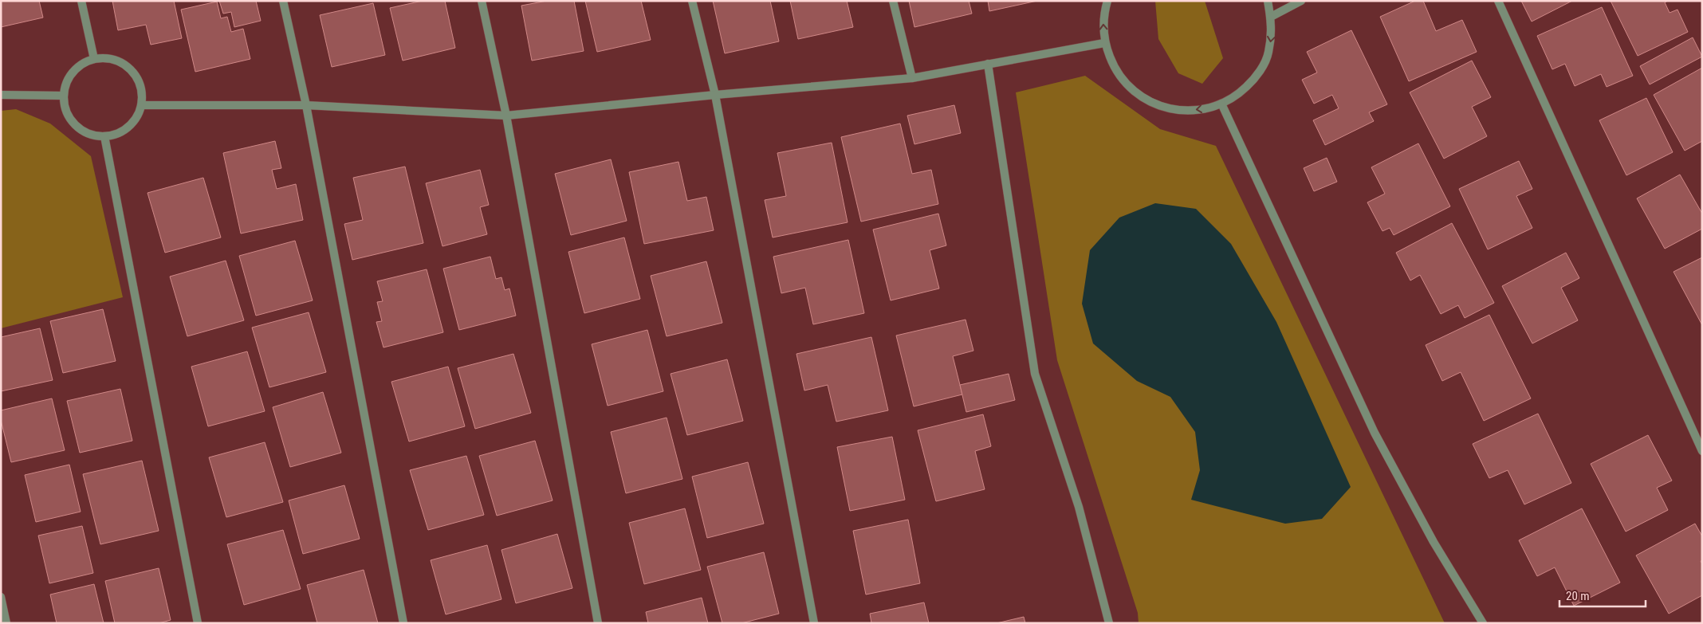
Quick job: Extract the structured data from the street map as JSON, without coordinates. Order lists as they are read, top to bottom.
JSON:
{
  "scale_bar": "20 m"
}
